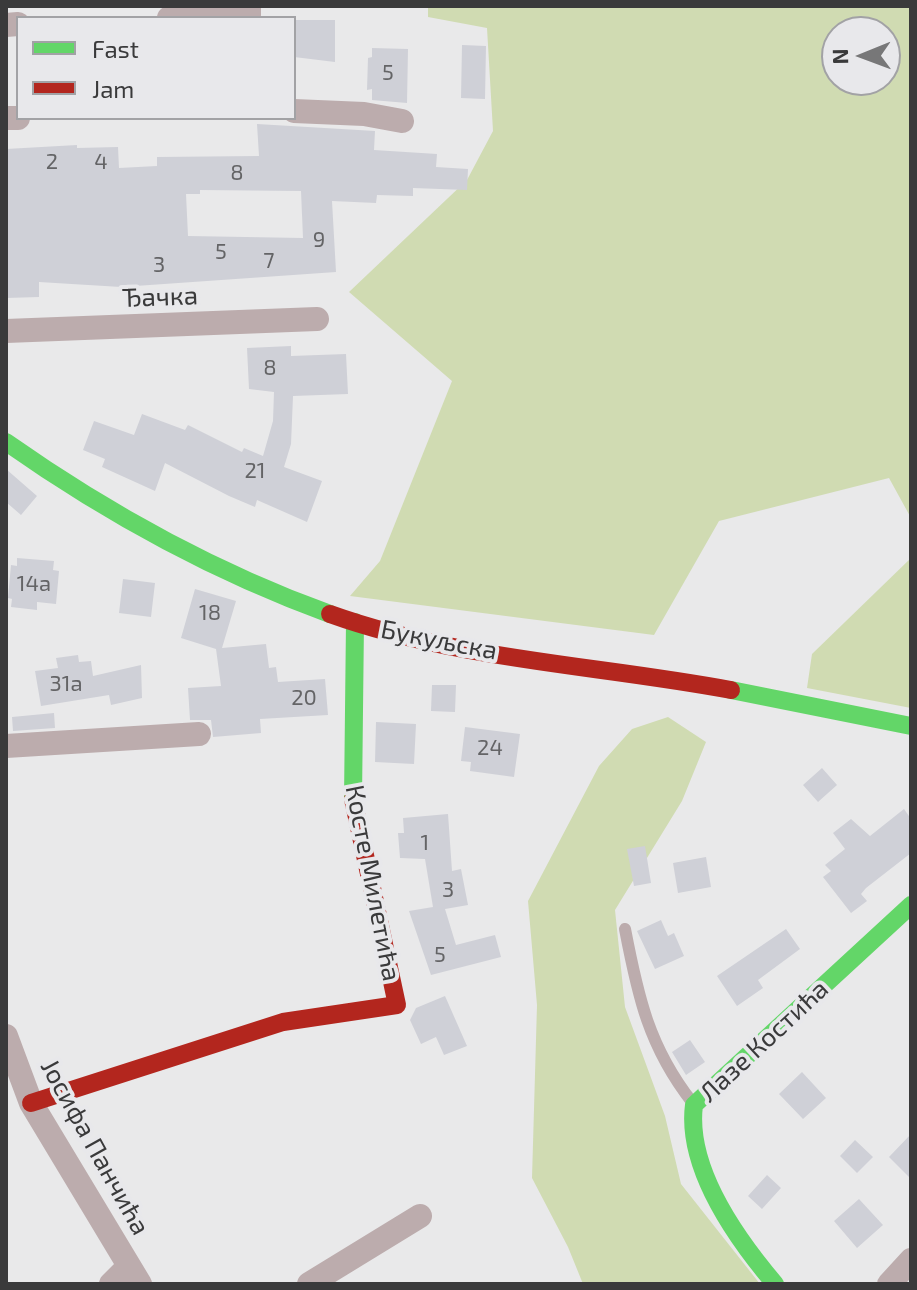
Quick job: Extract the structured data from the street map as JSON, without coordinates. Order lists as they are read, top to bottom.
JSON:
{
  "streets": {
    "street": [
      "Ђачка",
      "Букуљска",
      "Косте Милетића",
      "Лазе Костића",
      "Јосифа Панчића"
    ]
  },
  "crossings": [
    ["Букуљска", "Косте Милетића"],
    ["Косте Милетића", "Јосифа Панчића"]
  ],
  "house_numbers": [
    "5",
    "2",
    "4",
    "8",
    "9",
    "5",
    "7",
    "3",
    "8",
    "21",
    "14a",
    "18",
    "31a",
    "20",
    "24",
    "1",
    "3",
    "5"
  ],
  "legend": ["Fast", "Jam"],
  "north": "left"
}
